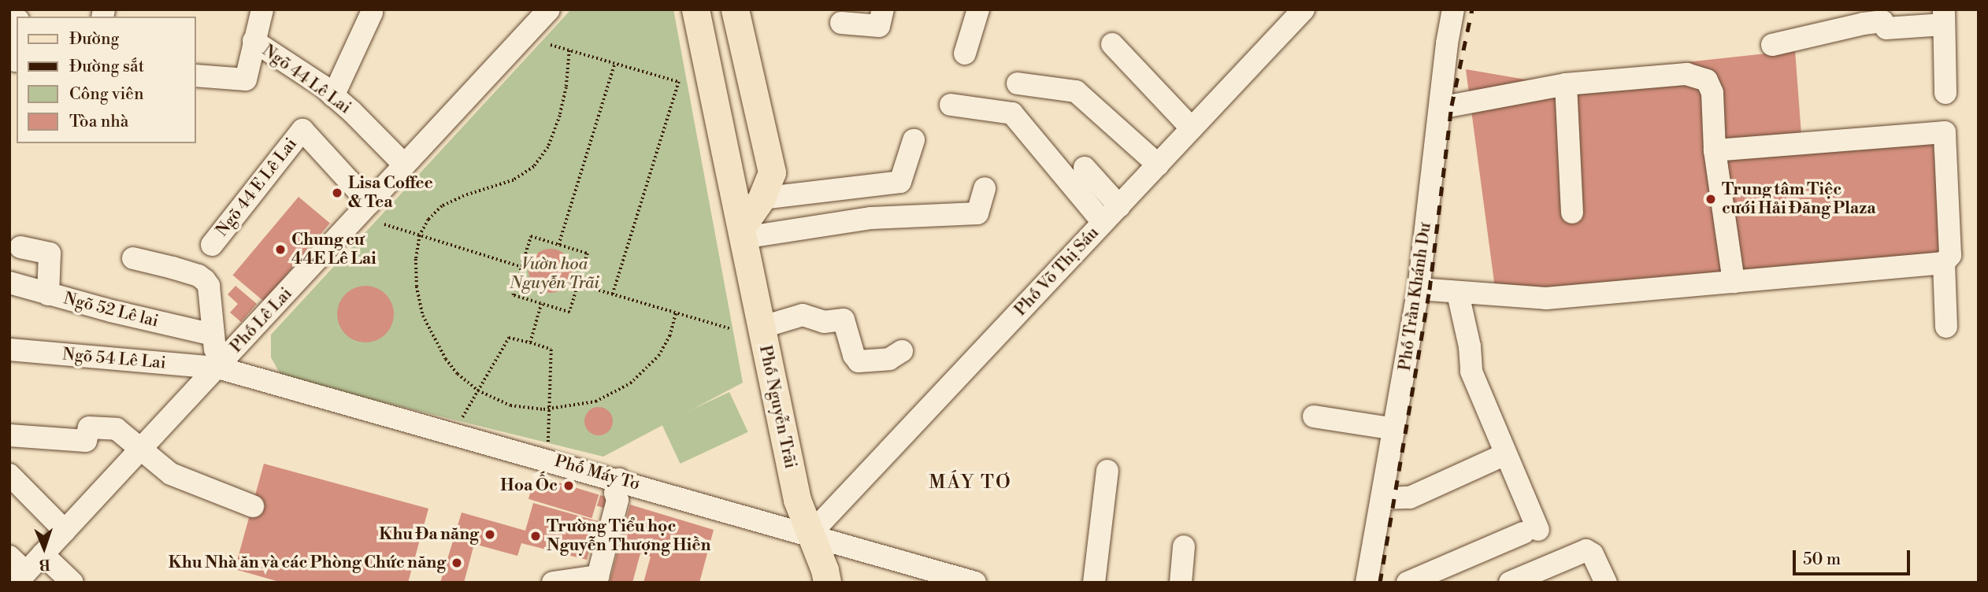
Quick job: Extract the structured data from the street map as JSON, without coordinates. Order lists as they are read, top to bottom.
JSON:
{
  "streets": {
    "main road": ["Phố Nguyễn Trãi"],
    "street": [
      "Ngõ 44 Lê Lai",
      "Ngõ 44 E Lê Lai",
      "Phố Võ Thị Sáu",
      "Phố Trần Khánh Dư",
      "Ngõ 52 Lê lai",
      "Phố Lê Lai",
      "Ngõ 54 Lê Lai",
      "Phố Máy Tơ"
    ]
  },
  "crossings": [
    ["Ngõ 44 Lê Lai", "Phố Lê Lai"],
    ["Ngõ 44 E Lê Lai", "Phố Lê Lai"],
    ["Phố Võ Thị Sáu", "Phố Nguyễn Trãi"],
    ["Phố Võ Thị Sáu", "Phố Máy Tơ"],
    ["Phố Lê Lai", "Ngõ 54 Lê Lai"],
    ["Phố Lê Lai", "Phố Máy Tơ"],
    ["Ngõ 54 Lê Lai", "Phố Máy Tơ"],
    ["Phố Nguyễn Trãi", "Phố Máy Tơ"]
  ],
  "districts": ["MÁY TƠ"],
  "parks": ["Vườn hoa Nguyễn Trãi"],
  "places": [
    "Lisa Coffee & Tea",
    "Trung tâm Tiệc cưới Hải Đăng Plaza",
    "Chung cư 44E Lê Lai",
    "Hoa Ốc",
    "Khu Đa năng",
    "Trường Tiểu học Nguyễn Thượng Hiền",
    "Khu Nhà ăn và các Phòng Chức năng"
  ],
  "legend": [
    "Đường",
    "Đường sắt",
    "Công viên",
    "Tòa nhà"
  ],
  "scale_bar": "50 m",
  "north": "bottom"
}
